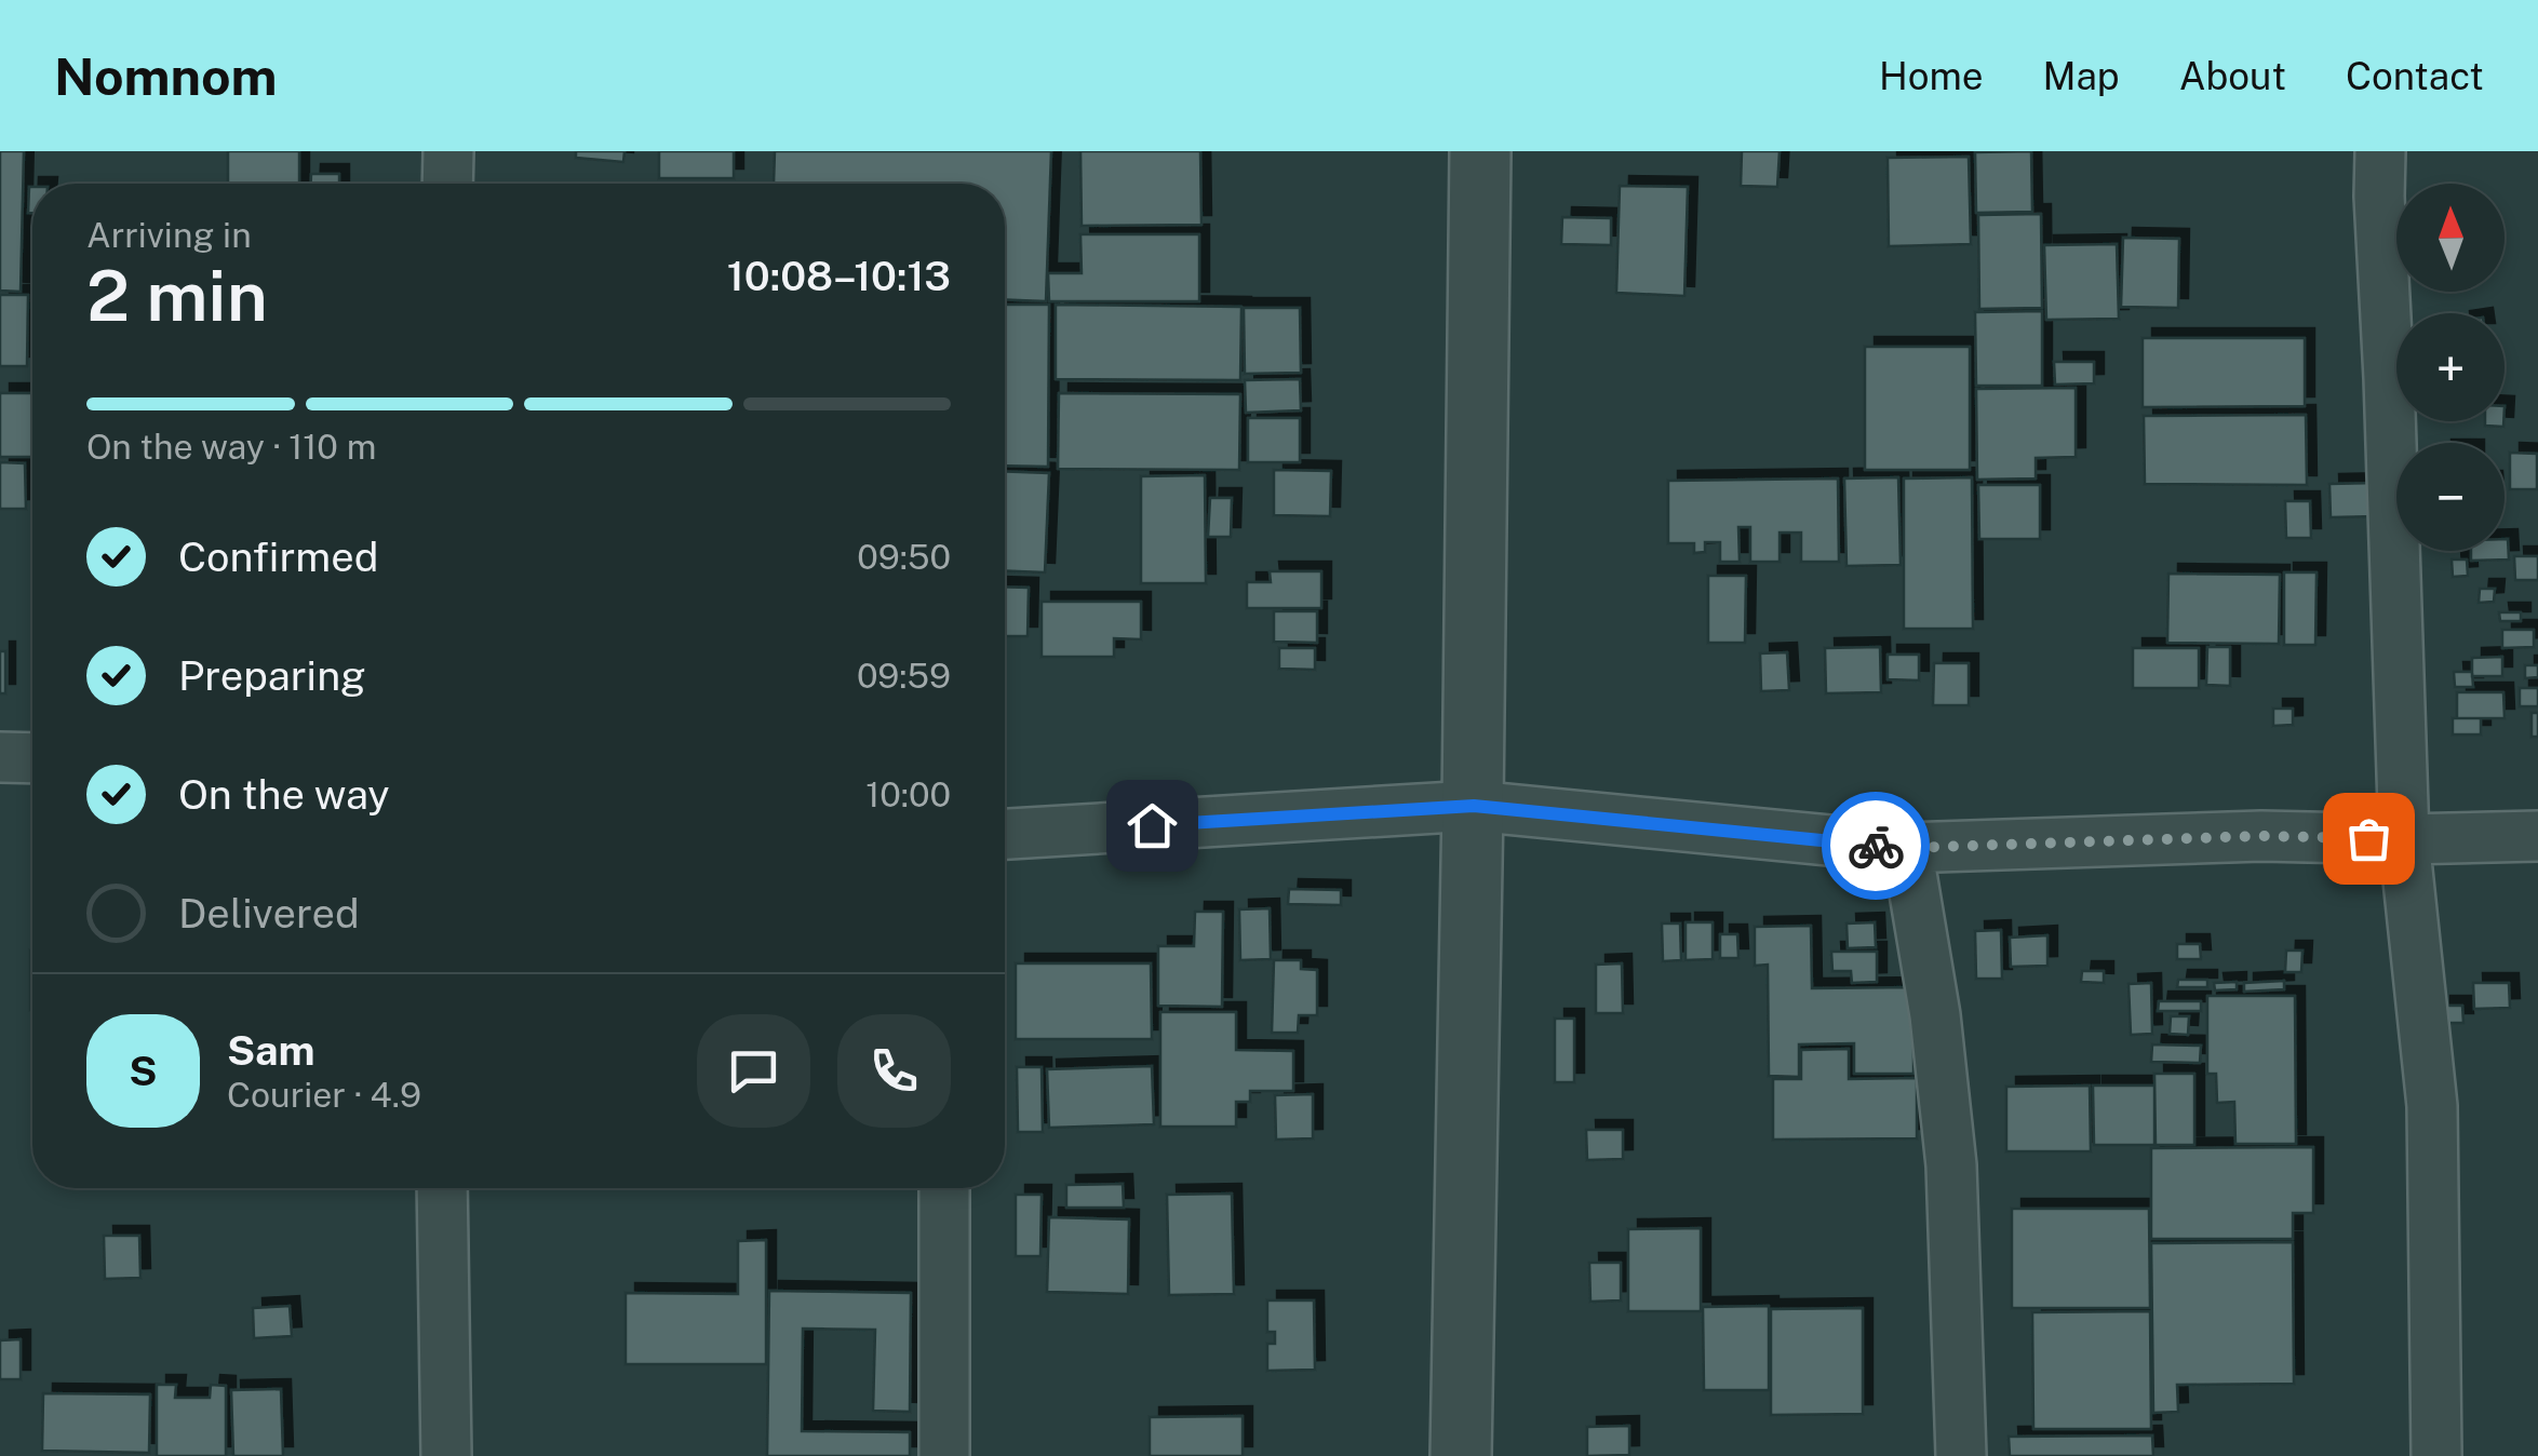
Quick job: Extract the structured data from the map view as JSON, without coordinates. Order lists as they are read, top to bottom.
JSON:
{
  "north": "top",
  "page": {
    "header": "Nomnom",
    "nav": [
      "Home",
      "Map",
      "About",
      "Contact"
    ],
    "map_buttons": ["+", "−"],
    "heading": ["2 min", "Arriving in", "10:08–10:13"],
    "panel": ["Sam", "Courier · 4.9"],
    "bar": "On the way · 110 m",
    "list": [
      ["Confirmed", "09:50"],
      ["Preparing", "09:59"],
      ["On the way", "10:00"],
      "Delivered"
    ],
    "round": "S"
  }
}
